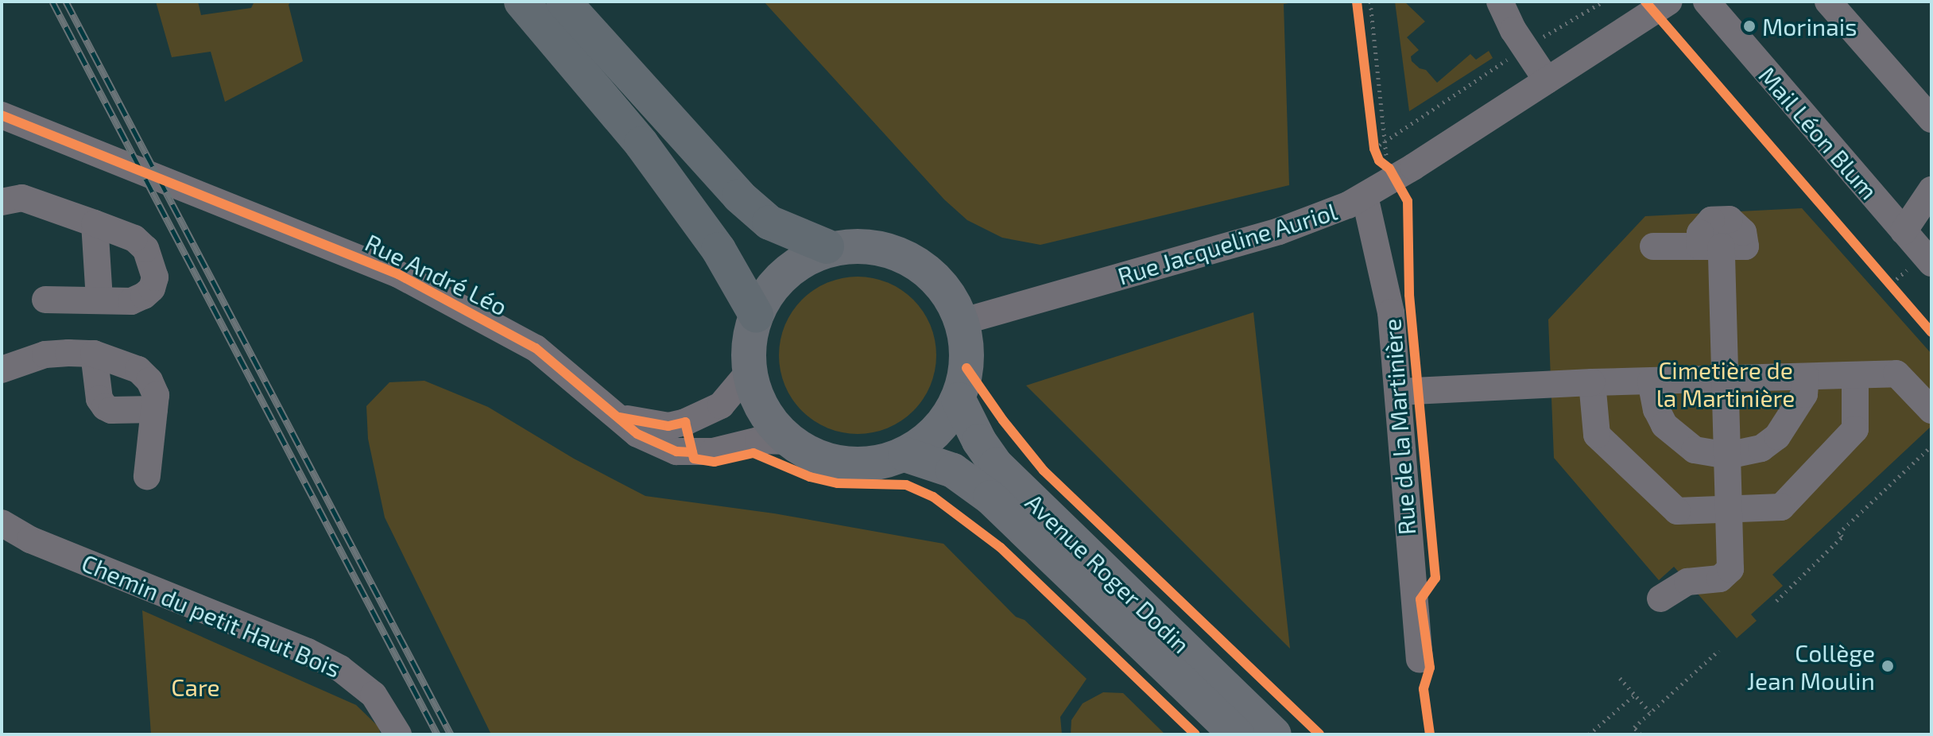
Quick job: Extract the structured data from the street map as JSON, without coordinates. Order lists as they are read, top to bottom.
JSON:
{
  "streets": {
    "main road": ["Avenue Roger Dodin"],
    "street": [
      "Mail Léon Blum",
      "Rue Jacqueline Auriol",
      "Rue André Léo",
      "Rue de la Martinière",
      "Chemin du petit Haut Bois"
    ]
  },
  "crossings": [
    ["Rue Jacqueline Auriol", "Rue André Léo"],
    ["Rue Jacqueline Auriol", "Rue de la Martinière"],
    ["Rue Jacqueline Auriol", "Avenue Roger Dodin"],
    ["Rue André Léo", "Avenue Roger Dodin"]
  ],
  "parks": ["Cimetière de la Martinière", "Care"],
  "places": ["Morinais", "Collège Jean Moulin"]
}
